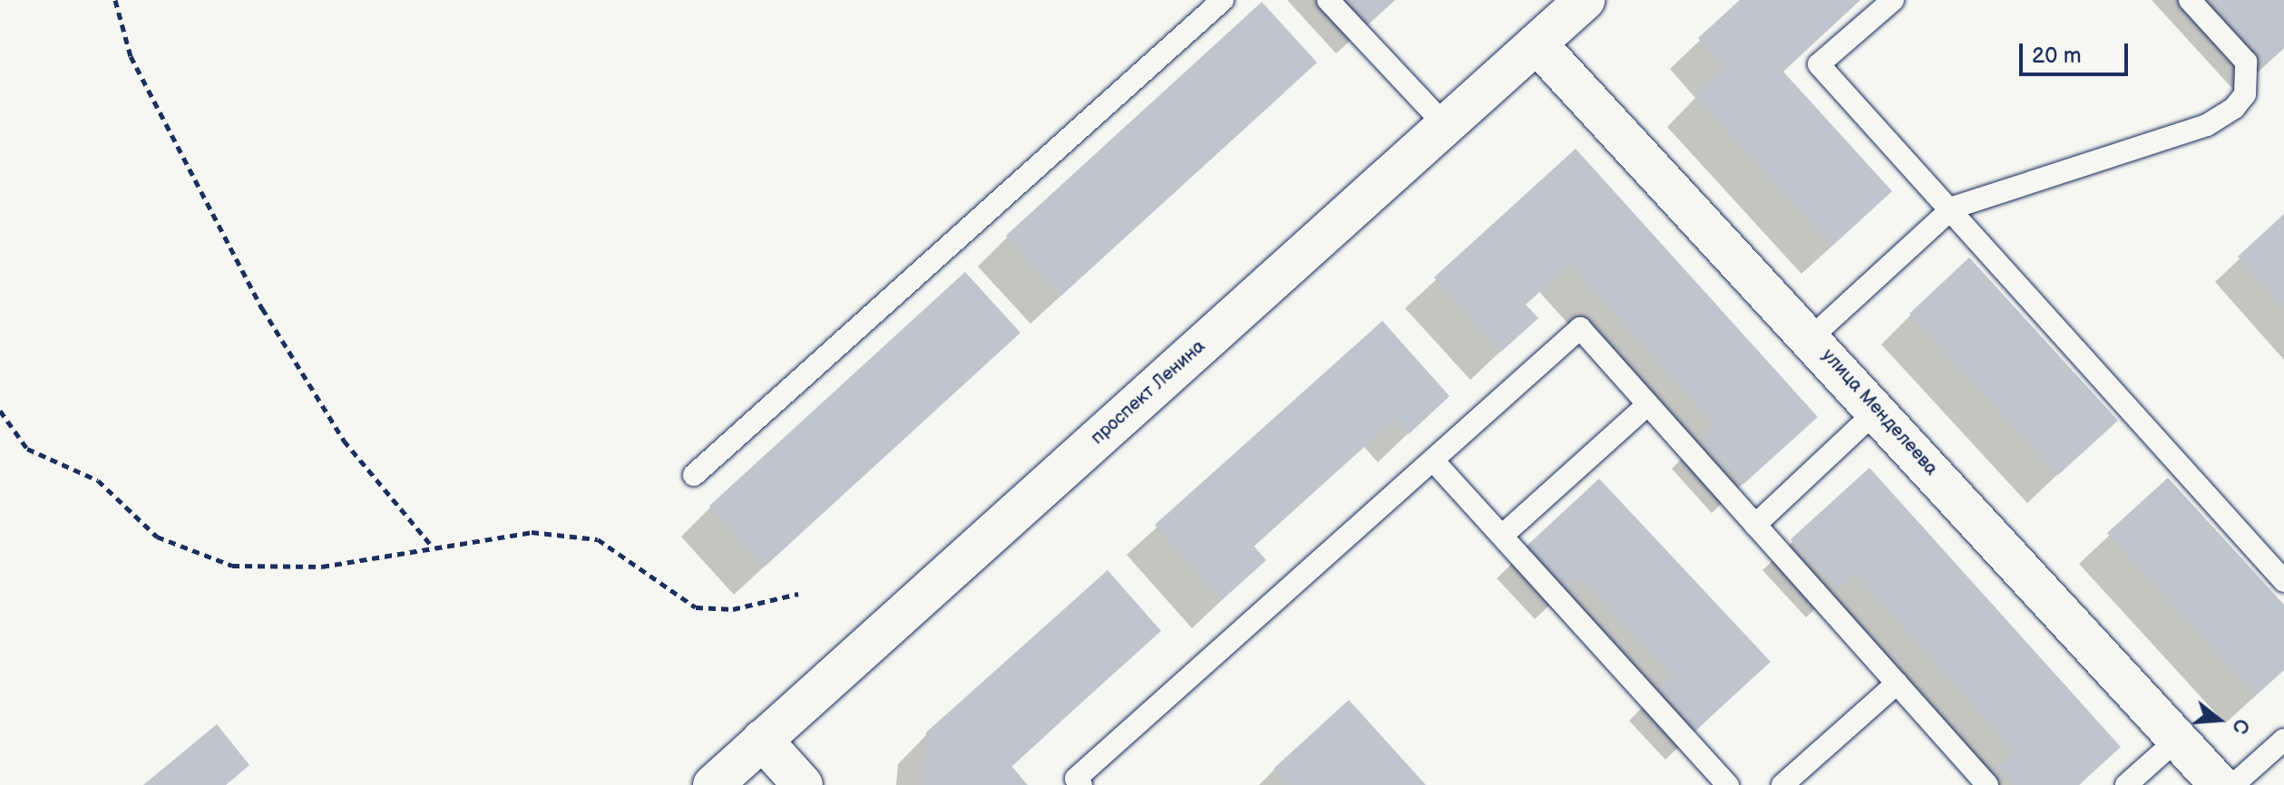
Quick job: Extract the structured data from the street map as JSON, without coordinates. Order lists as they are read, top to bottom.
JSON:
{
  "streets": {
    "street": ["проспект Ленина", "улица Менделеева"]
  },
  "crossings": [
    ["проспект Ленина", "улица Менделеева"]
  ],
  "scale_bar": "20 m",
  "north": "right"
}
